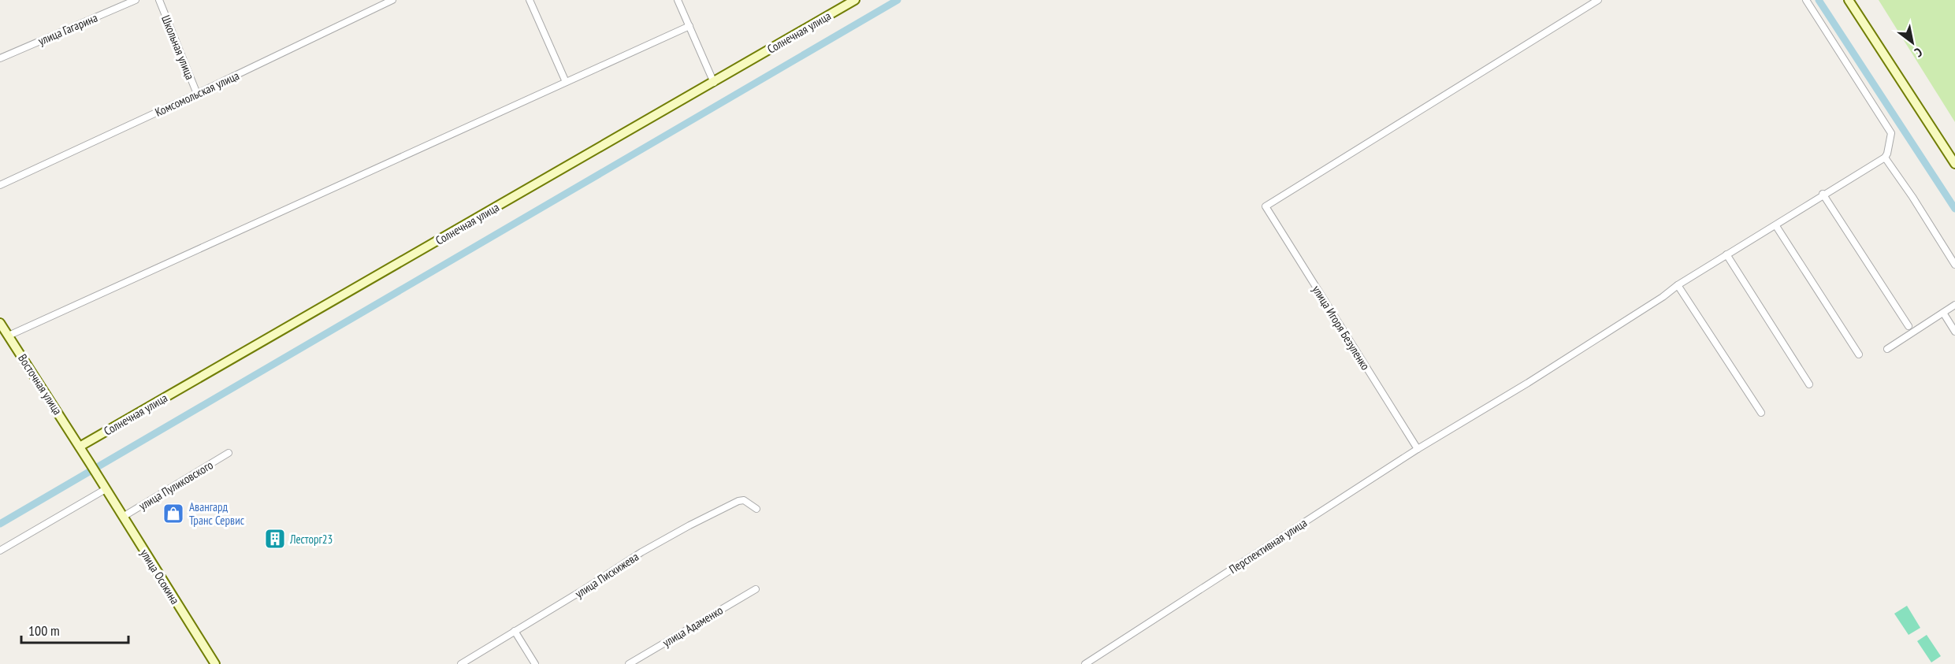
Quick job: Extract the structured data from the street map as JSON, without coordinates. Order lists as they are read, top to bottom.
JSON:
{
  "streets": {
    "main road": ["Солнечная улица", "Восточная улица", "улица Осокина"],
    "street": [
      "улица Гагарина",
      "Школьная улица",
      "Комсомольская улица",
      "улица Игоря Безуленко",
      "улица Пуликовского",
      "Перспективная улица",
      "улица Пискижева",
      "улица Адаменко"
    ]
  },
  "crossings": [
    ["Солнечная улица", "Восточная улица"],
    ["Школьная улица", "Комсомольская улица"],
    ["улица Игоря Безуленко", "Перспективная улица"],
    ["Восточная улица", "улица Осокина"],
    ["улица Пуликовского", "улица Осокина"]
  ],
  "places": {
    "shop": ["Авангард Транс Сервис"],
    "building": ["Лесторг23"]
  },
  "scale_bar": "100 m",
  "north": "bottom right"
}
